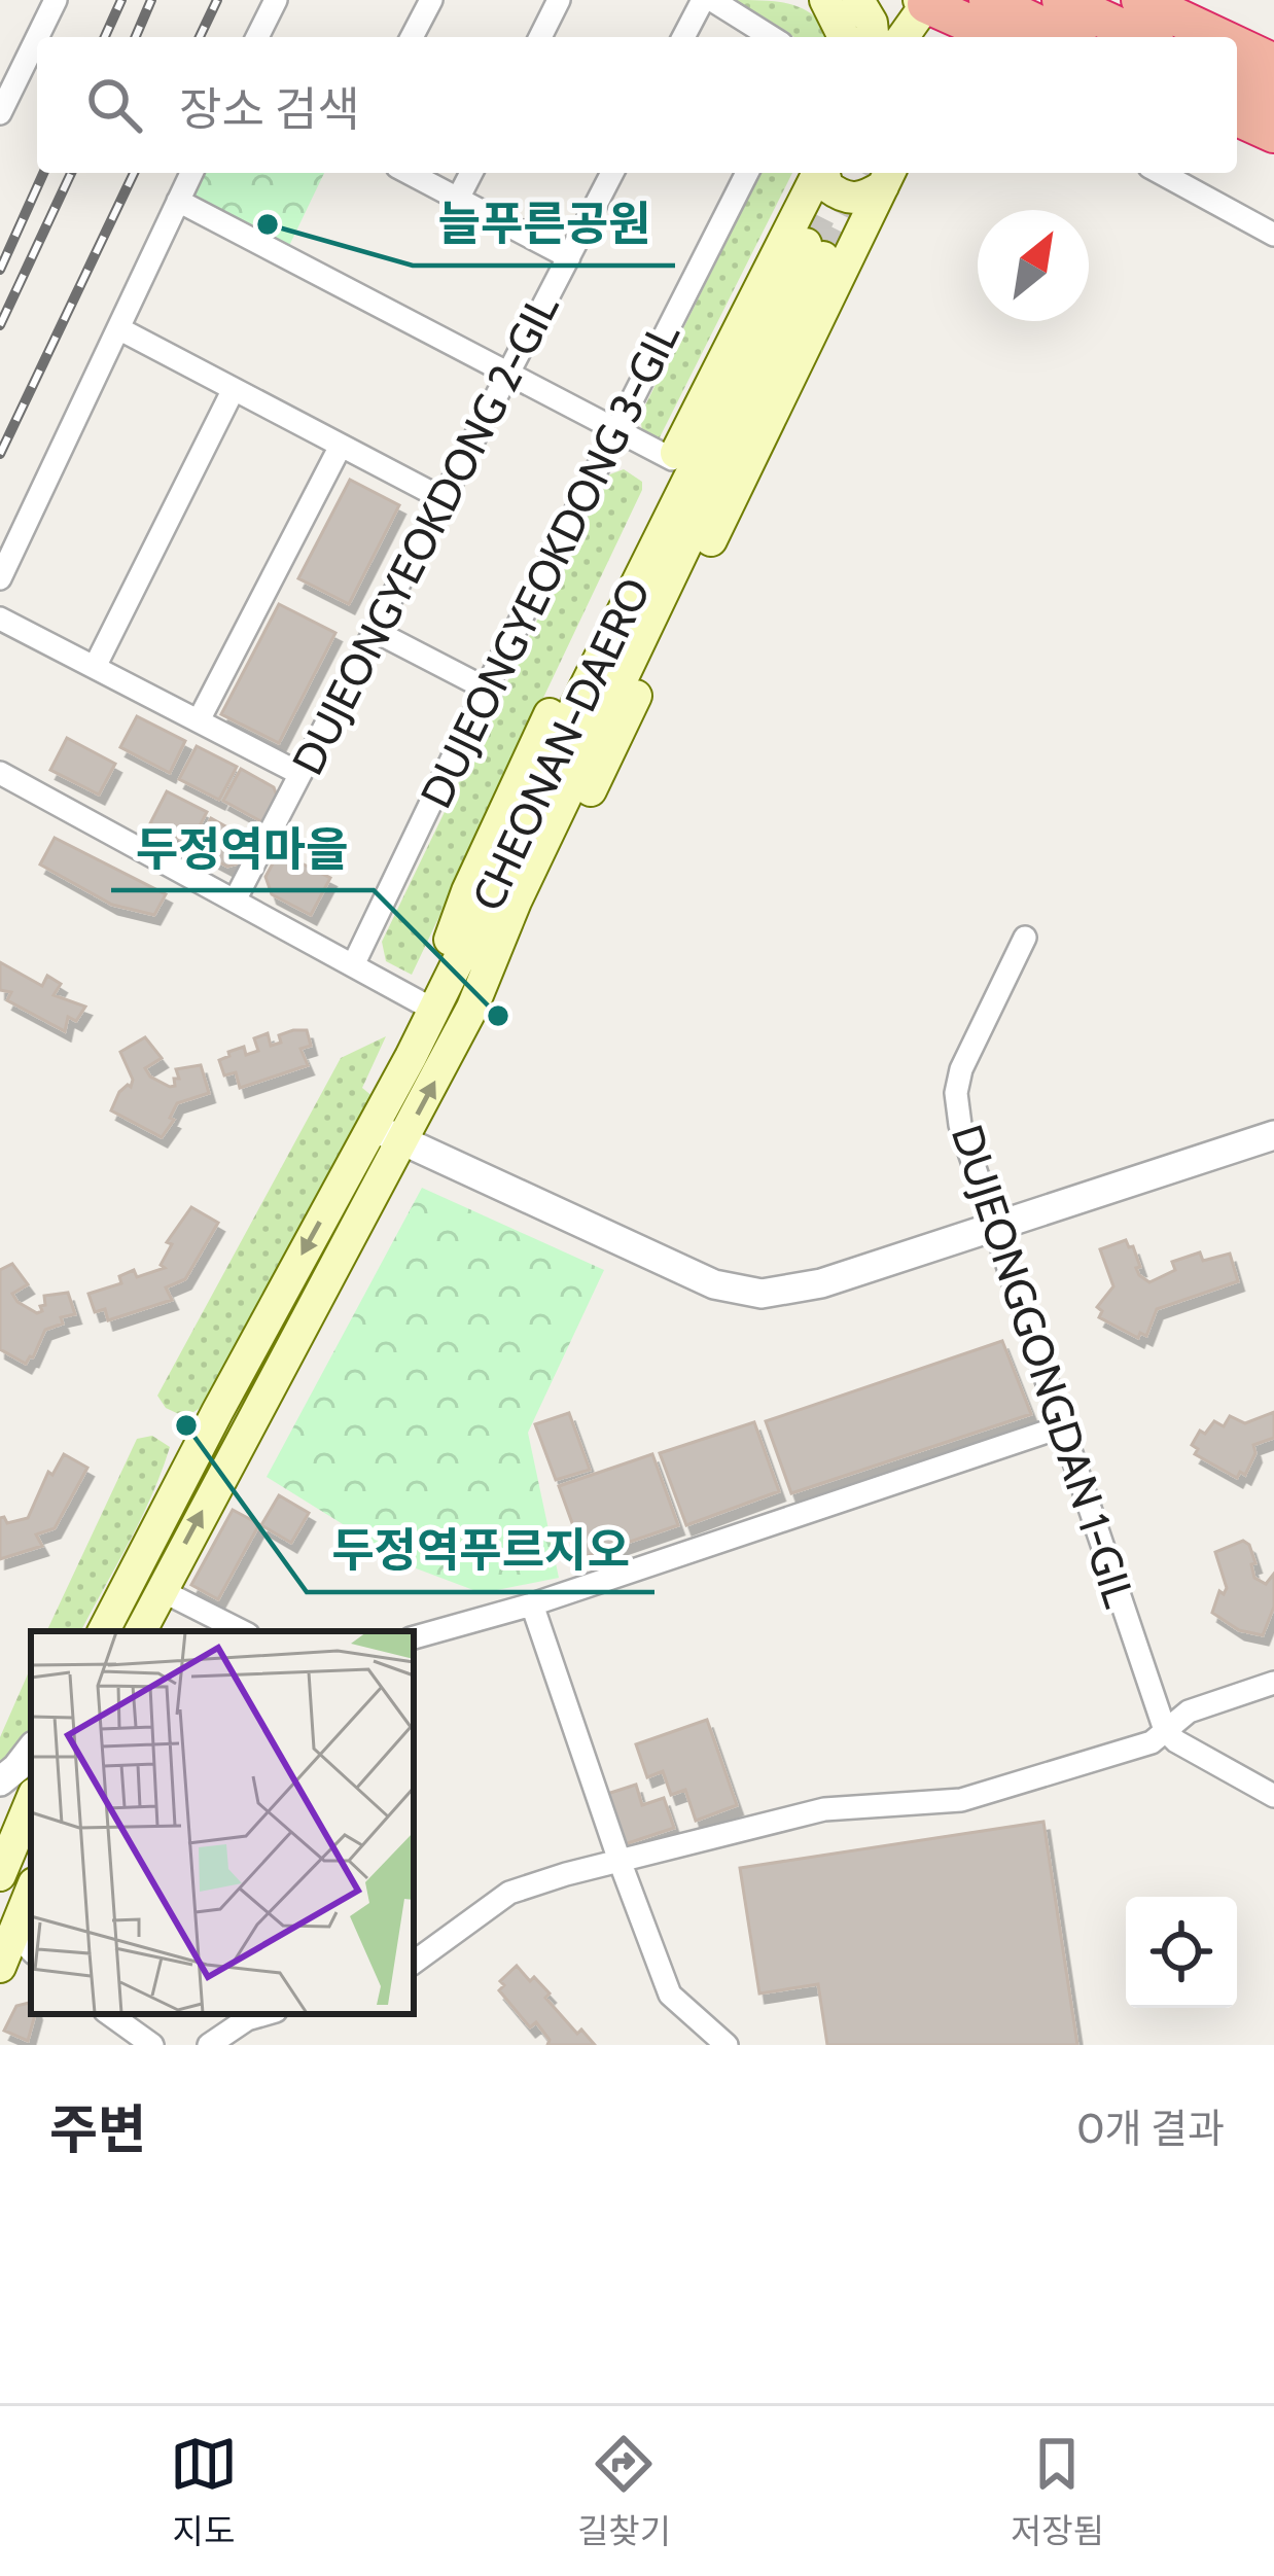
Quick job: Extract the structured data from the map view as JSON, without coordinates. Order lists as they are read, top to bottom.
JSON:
{
  "streets": {
    "main road": ["CHEONAN-DAERO"],
    "street": ["DUJEONGYEOKDONG 2-GIL", "DUJEONGYEOKDONG 3-GIL", "DUJEONGGONGDAN 1-GIL"]
  },
  "places": ["늘푸른공원", "두정역마을", "두정역푸르지오"],
  "north": "top right",
  "page": {
    "search": "장소 검색",
    "heading": ["주변", "0개 결과"],
    "nav": ["지도", "길찾기", "저장됨"]
  }
}
